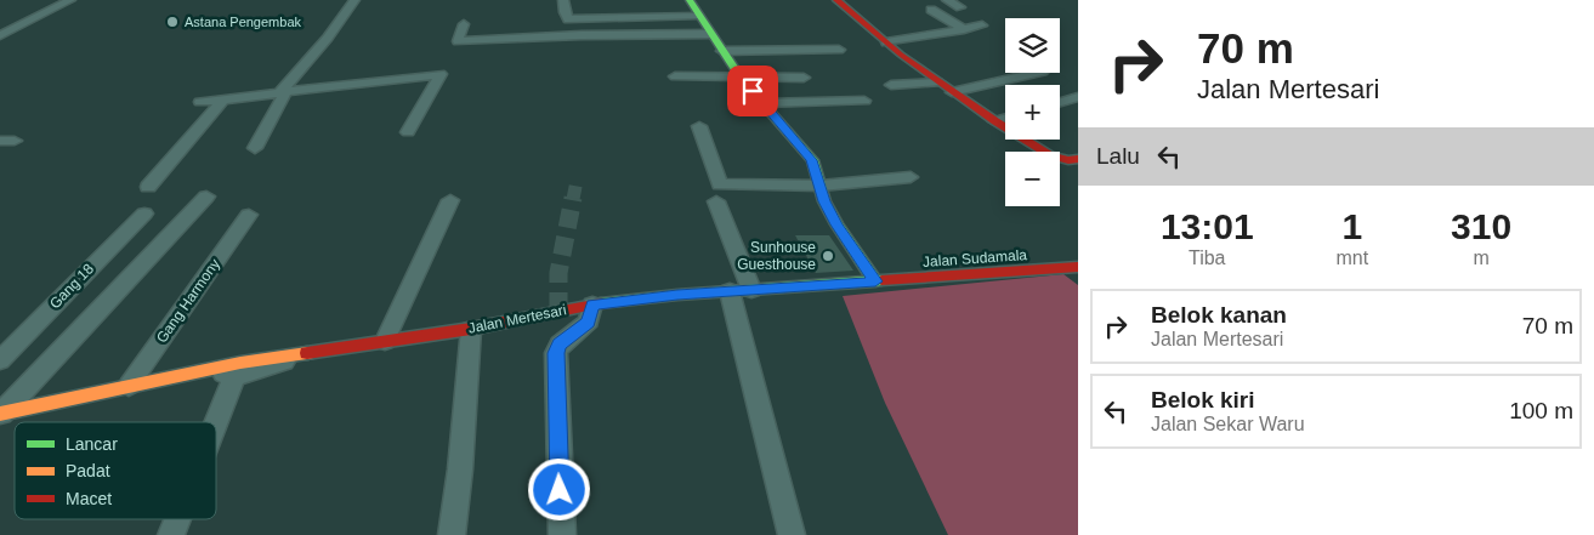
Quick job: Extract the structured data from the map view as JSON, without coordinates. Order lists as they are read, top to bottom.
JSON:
{
  "streets": {
    "street": [
      "Jalan Sudamala",
      "Gang 18",
      "Gang Harmony",
      "Jalan Mertesari"
    ]
  },
  "crossings": [
    ["Jalan Sudamala", "Jalan Mertesari"],
    ["Gang Harmony", "Jalan Mertesari"]
  ],
  "places": ["Astana Pengembak", "Sunhouse Guesthouse"],
  "legend": ["Lancar", "Padat", "Macet"],
  "page": {
    "turn": ["70 m", "Jalan Mertesari"],
    "map_buttons": ["+", "−"],
    "then": "Lalu",
    "eta": [
      "13:01",
      "Tiba",
      "1",
      "mnt",
      "310",
      "m"
    ],
    "list": [
      {
        "name": "Belok kanan",
        "note": "Jalan Mertesari",
        "value": "70 m"
      },
      {
        "name": "Belok kiri",
        "note": "Jalan Sekar Waru",
        "value": "100 m"
      }
    ]
  }
}
